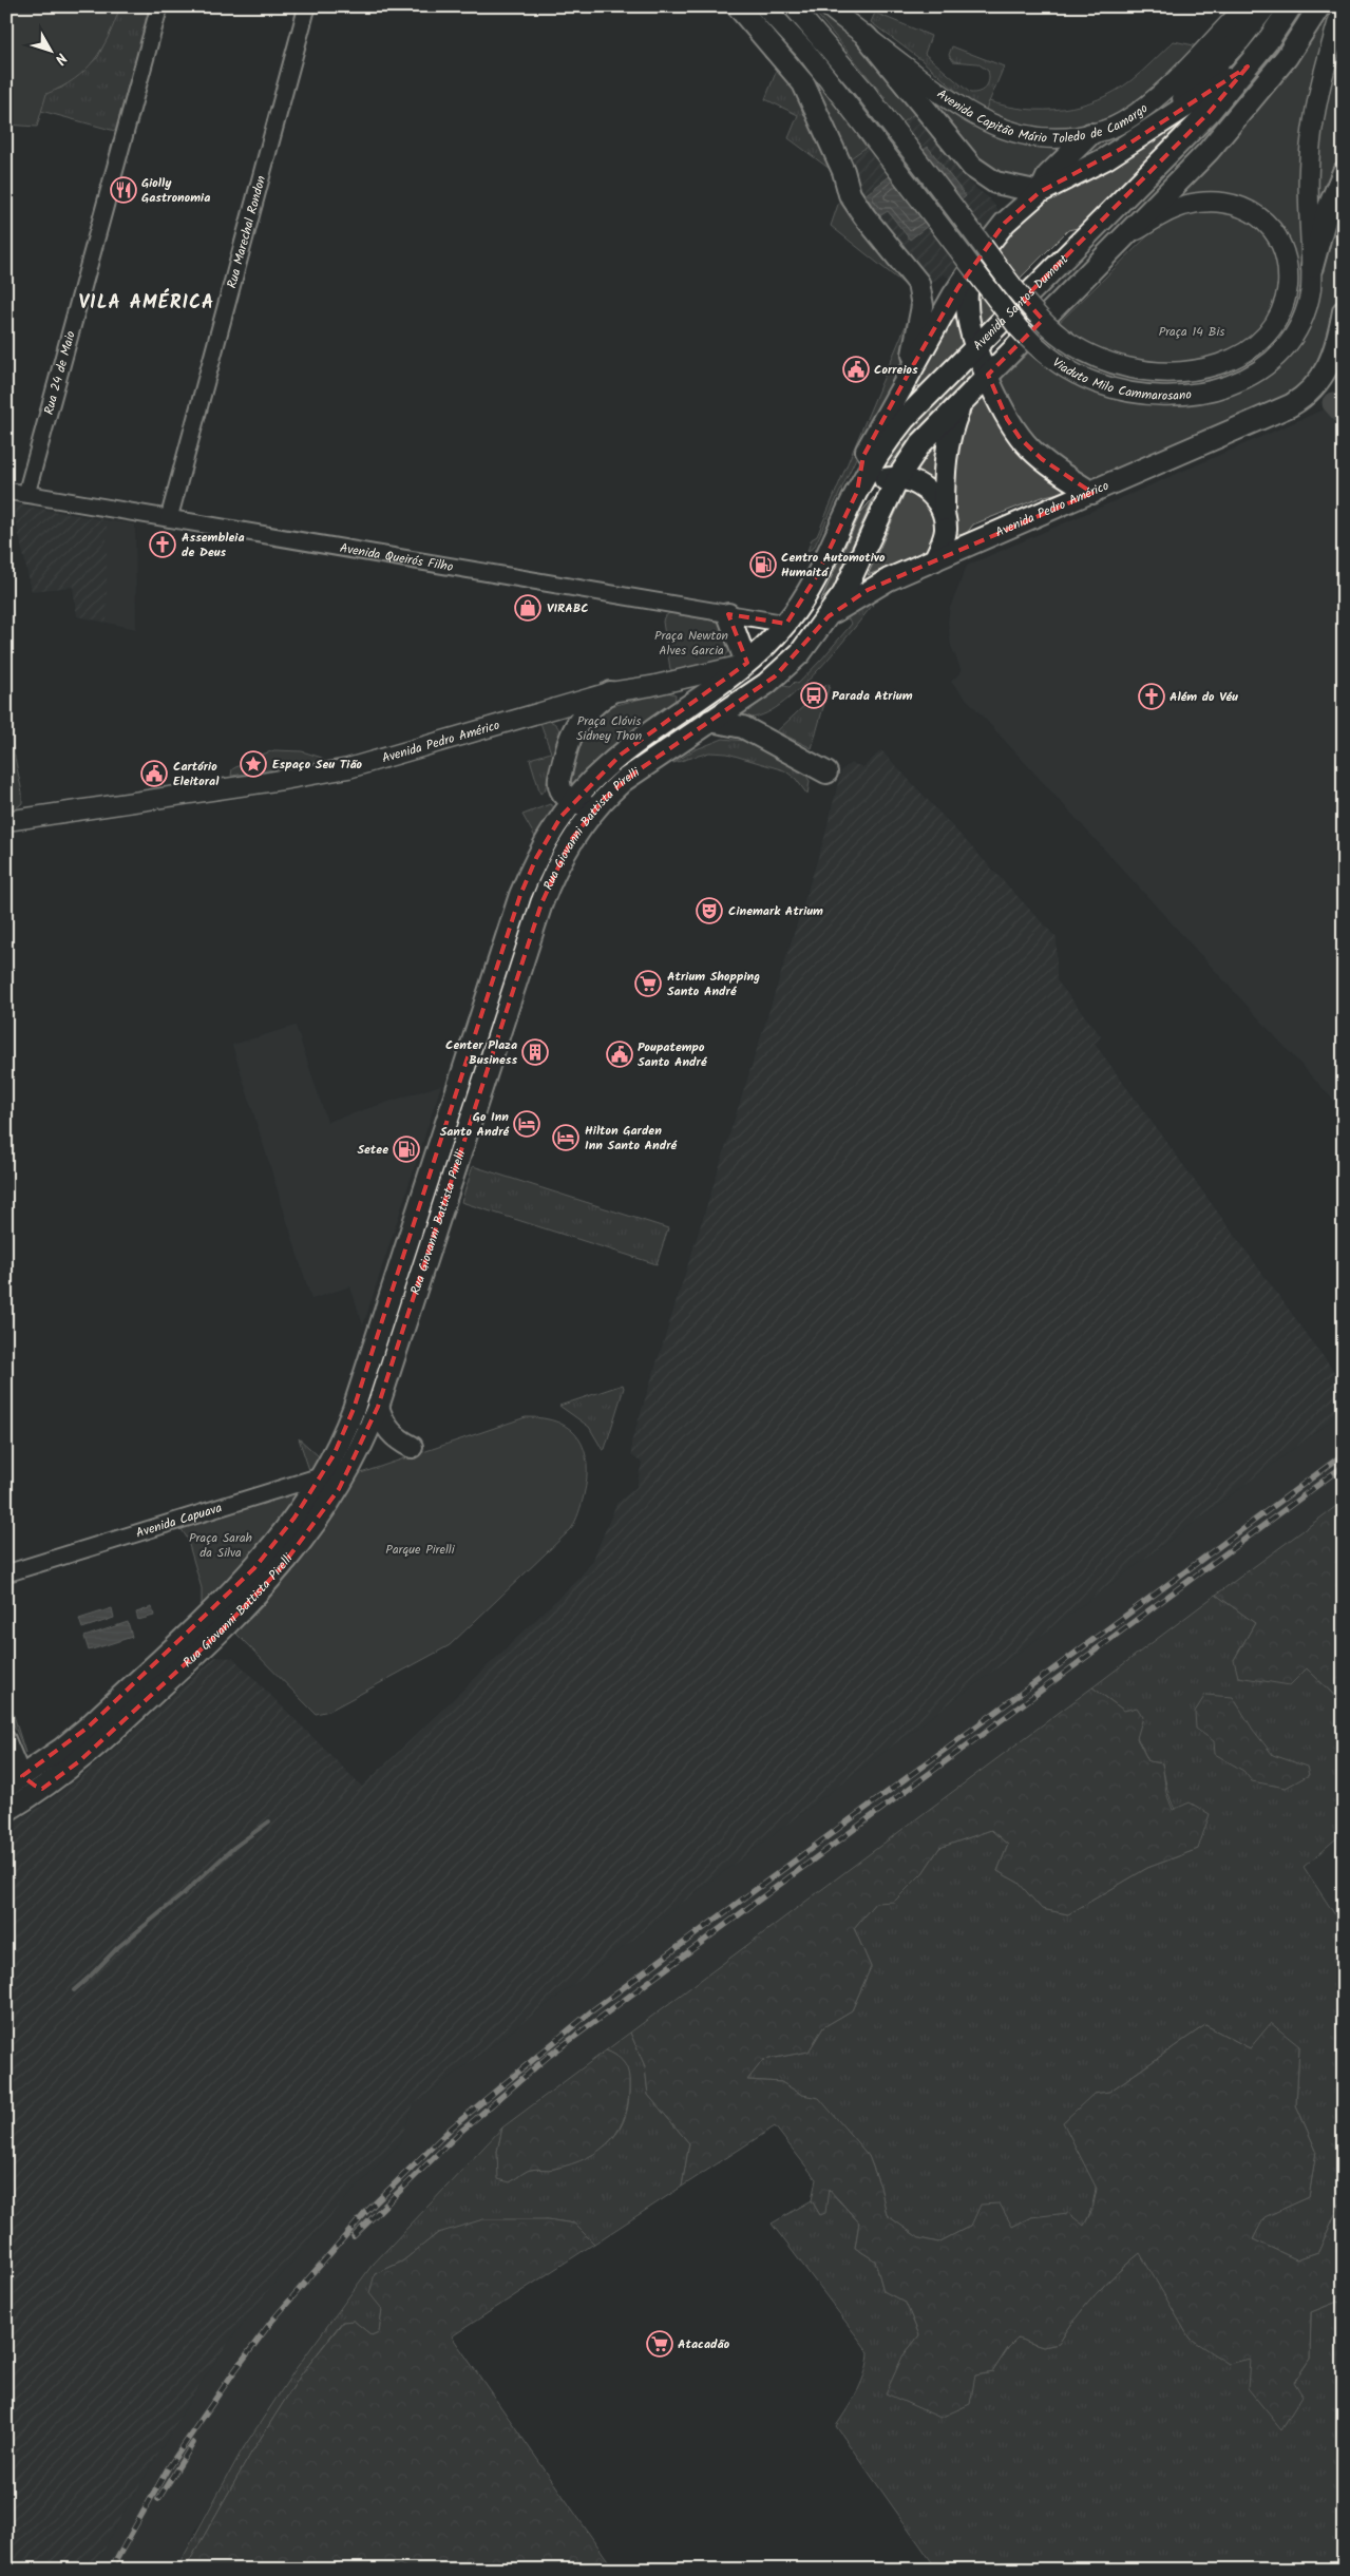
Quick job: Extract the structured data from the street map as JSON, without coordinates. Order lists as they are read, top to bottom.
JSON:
{
  "streets": {
    "highway": ["Avenida Santos Dumont", "Avenida Pedro Américo", "Rua Giovanni Battista Pirelli"],
    "main road": ["Avenida Capitão Mário Toledo de Camargo", "Viaduto Milo Cammarosano"],
    "street": [
      "Rua Marechal Rondon",
      "Rua 24 de Maio",
      "Avenida Queirós Filho",
      "Avenida Capuava"
    ]
  },
  "crossings": [
    ["Rua Marechal Rondon", "Avenida Queirós Filho"],
    ["Avenida Santos Dumont", "Avenida Pedro Américo"],
    ["Avenida Santos Dumont", "Avenida Queirós Filho"],
    ["Avenida Santos Dumont", "Rua Giovanni Battista Pirelli"],
    ["Rua 24 de Maio", "Avenida Queirós Filho"],
    ["Avenida Pedro Américo", "Avenida Queirós Filho"],
    ["Avenida Pedro Américo", "Rua Giovanni Battista Pirelli"],
    ["Avenida Queirós Filho", "Rua Giovanni Battista Pirelli"],
    ["Rua Giovanni Battista Pirelli", "Avenida Capuava"]
  ],
  "districts": ["VILA AMÉRICA"],
  "parks": [
    "Praça 14 Bis",
    "Praça Newton Alves Garcia",
    "Praça Clóvis Sidney Thon",
    "Praça Sarah da Silva",
    "Parque Pirelli"
  ],
  "places": {
    "restaurant": ["Giolly Gastronomia"],
    "public building": ["Correios", "Cartório Eleitoral", "Poupatempo Santo André"],
    "church": ["Assembleia de Deus", "Além do Véu"],
    "fuel station": ["Centro Automotivo Humaitá", "Setee"],
    "shop": ["VIRABC"],
    "bus stop": ["Parada Atrium"],
    "place": ["Espaço Seu Tião"],
    "theatre": ["Cinemark Atrium"],
    "supermarket": ["Atrium Shopping Santo André", "Atacadão"],
    "building": ["Center Plaza Business"],
    "hotel": ["Go Inn Santo André", "Hilton Garden Inn Santo André"]
  },
  "north": "bottom right"
}
